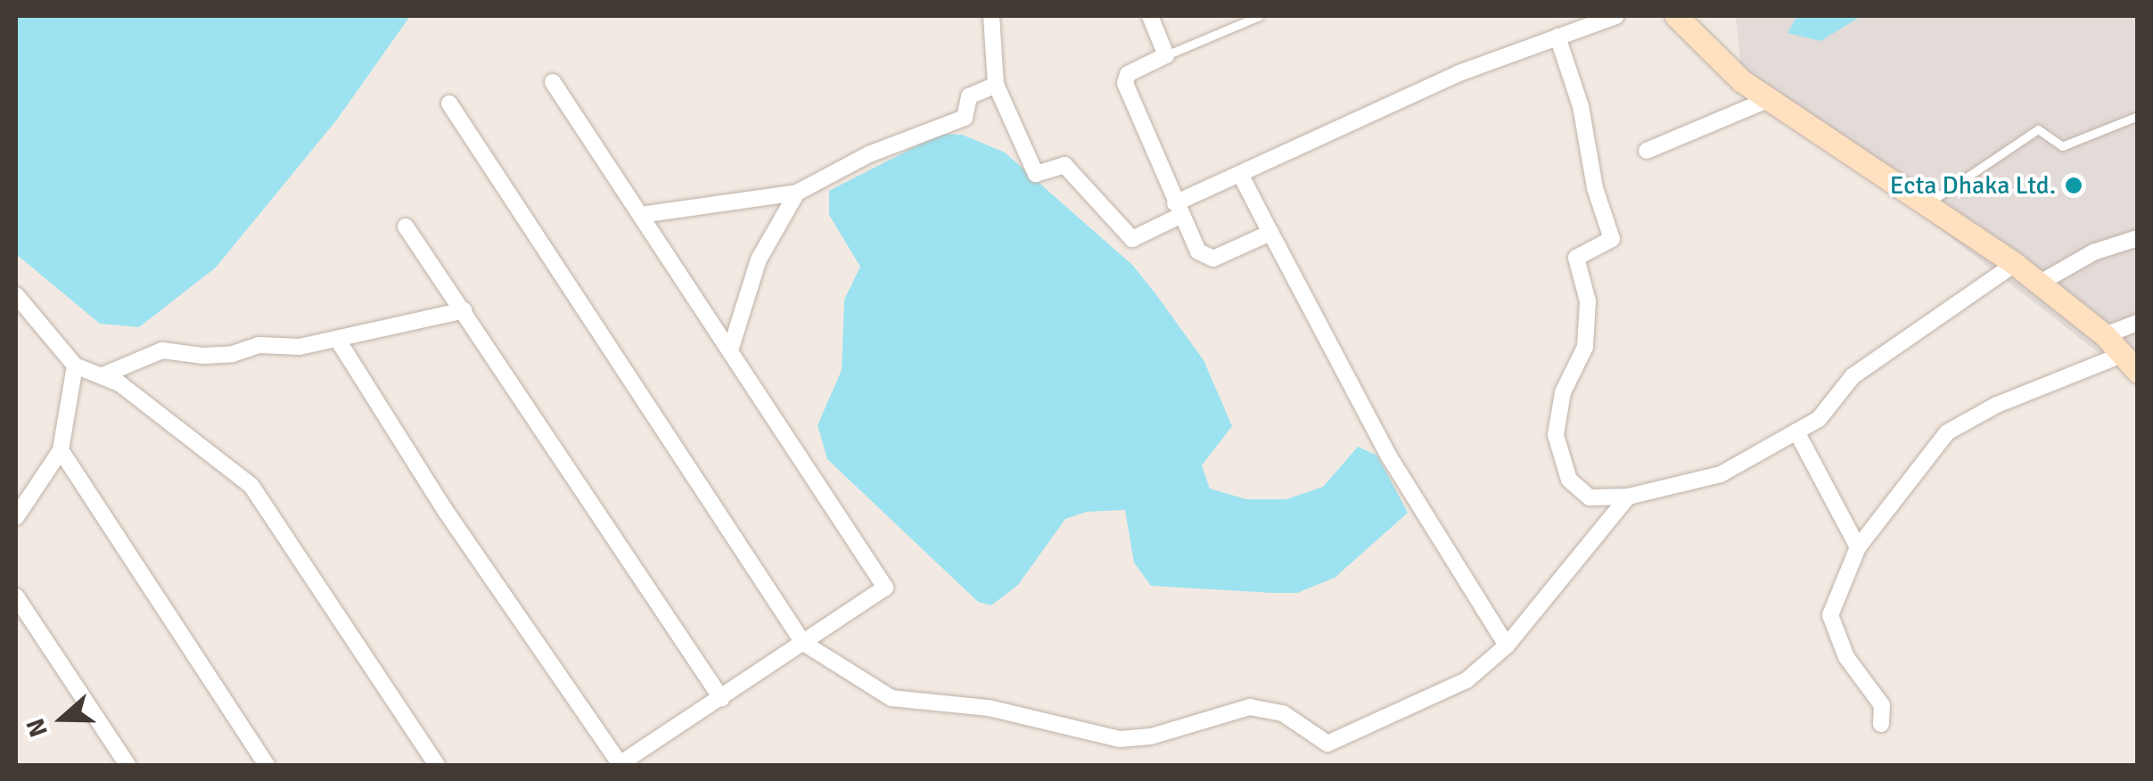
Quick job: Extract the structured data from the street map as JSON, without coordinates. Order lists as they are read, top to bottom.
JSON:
{
  "places": ["Ecta Dhaka Ltd."],
  "north": "left"
}
